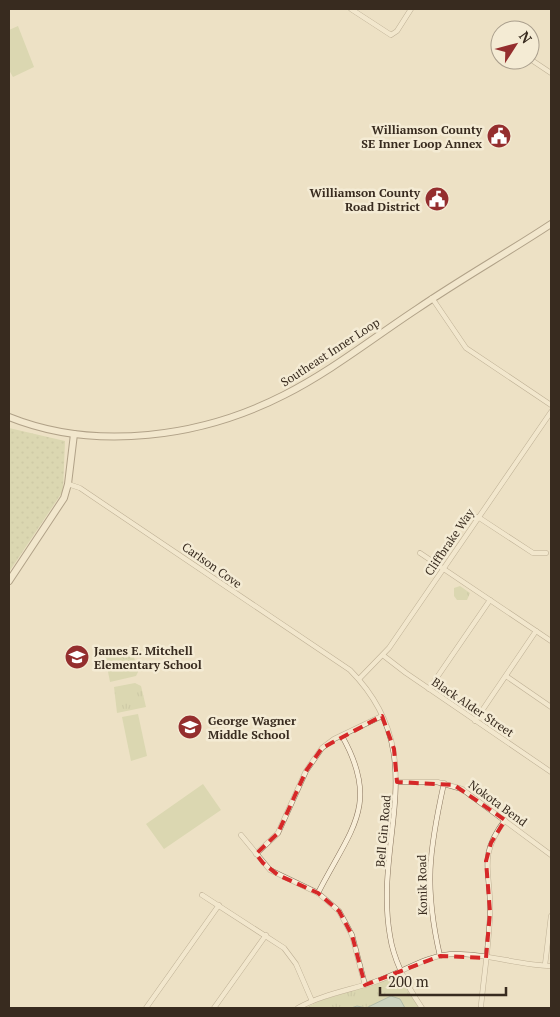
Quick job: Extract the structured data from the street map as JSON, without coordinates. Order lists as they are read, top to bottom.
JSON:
{
  "streets": {
    "main road": ["Southeast Inner Loop"],
    "street": [
      "Cliffbrake Way",
      "Carlson Cove",
      "Black Alder Street",
      "Nokota Bend",
      "Bell Gin Road",
      "Konik Road"
    ]
  },
  "crossings": [
    ["Cliffbrake Way", "Black Alder Street"],
    ["Cliffbrake Way", "Bell Gin Road"],
    ["Carlson Cove", "Bell Gin Road"],
    ["Nokota Bend", "Bell Gin Road"],
    ["Nokota Bend", "Konik Road"]
  ],
  "places": {
    "public building": ["Williamson County SE Inner Loop Annex", "Williamson County Road District"],
    "school or university": ["James E. Mitchell Elementary School", "George Wagner Middle School"]
  },
  "scale_bar": "200 m",
  "north": "top right"
}
